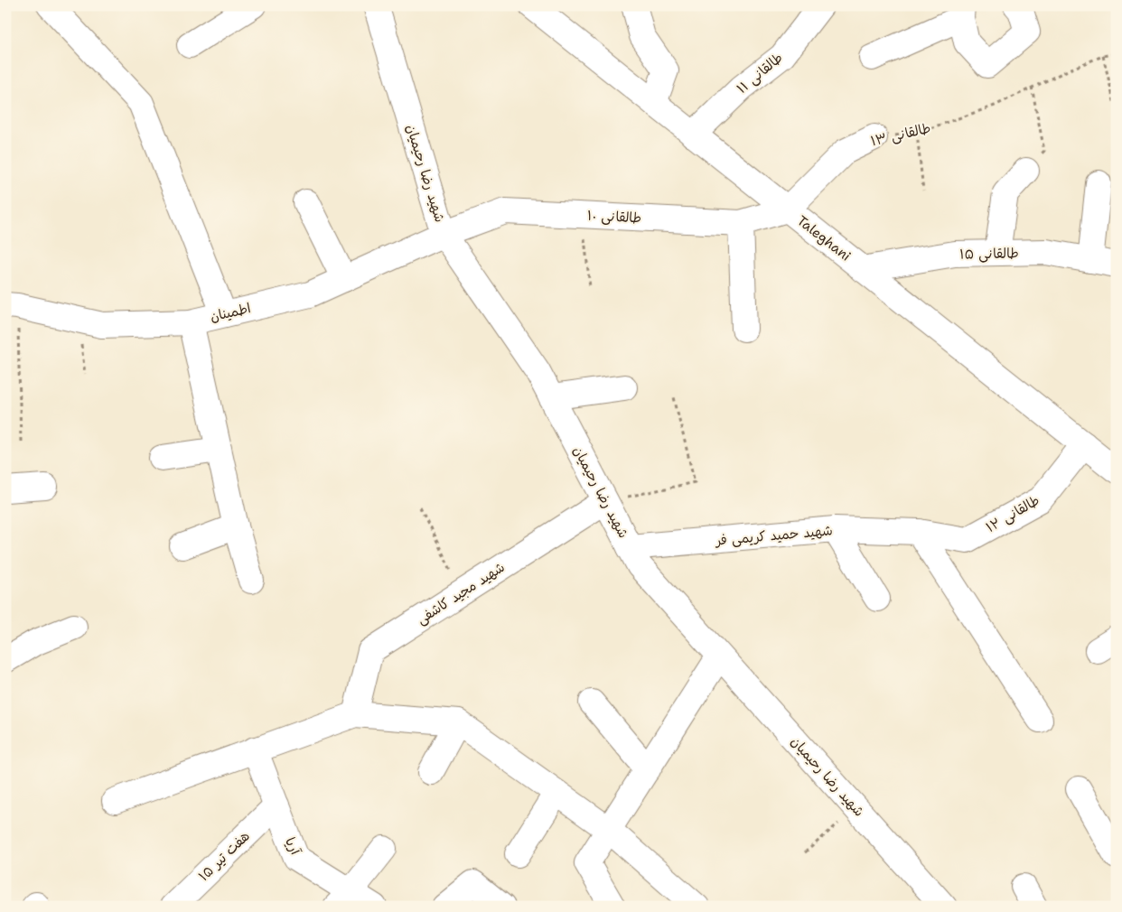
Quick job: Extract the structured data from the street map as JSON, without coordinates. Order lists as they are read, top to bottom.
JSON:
{
  "streets": {
    "street": [
      "طالقانی ۱۱",
      "طالقانی ۱۳",
      "شهید رضا رحیمیان",
      "طالقانی ۱۰",
      "Taleghani",
      "طالقانی ۱۵",
      "اطمینان",
      "طالقانی ۱۲",
      "شهید حمید کریمی فر",
      "شهید مجید کاشفی",
      "آریا",
      "هفت تیر ۱۵"
    ]
  },
  "crossings": [
    ["طالقانی ۱۱", "Taleghani"],
    ["طالقانی ۱۳", "طالقانی ۱۰"],
    ["طالقانی ۱۳", "Taleghani"],
    ["شهید رضا رحیمیان", "طالقانی ۱۰"],
    ["شهید رضا رحیمیان", "اطمینان"],
    ["شهید رضا رحیمیان", "شهید حمید کریمی فر"],
    ["شهید رضا رحیمیان", "شهید مجید کاشفی"],
    ["طالقانی ۱۰", "Taleghani"],
    ["طالقانی ۱۰", "اطمینان"],
    ["Taleghani", "طالقانی ۱۵"],
    ["Taleghani", "طالقانی ۱۲"],
    ["طالقانی ۱۲", "شهید حمید کریمی فر"],
    ["آریا", "هفت تیر ۱۵"]
  ]
}
